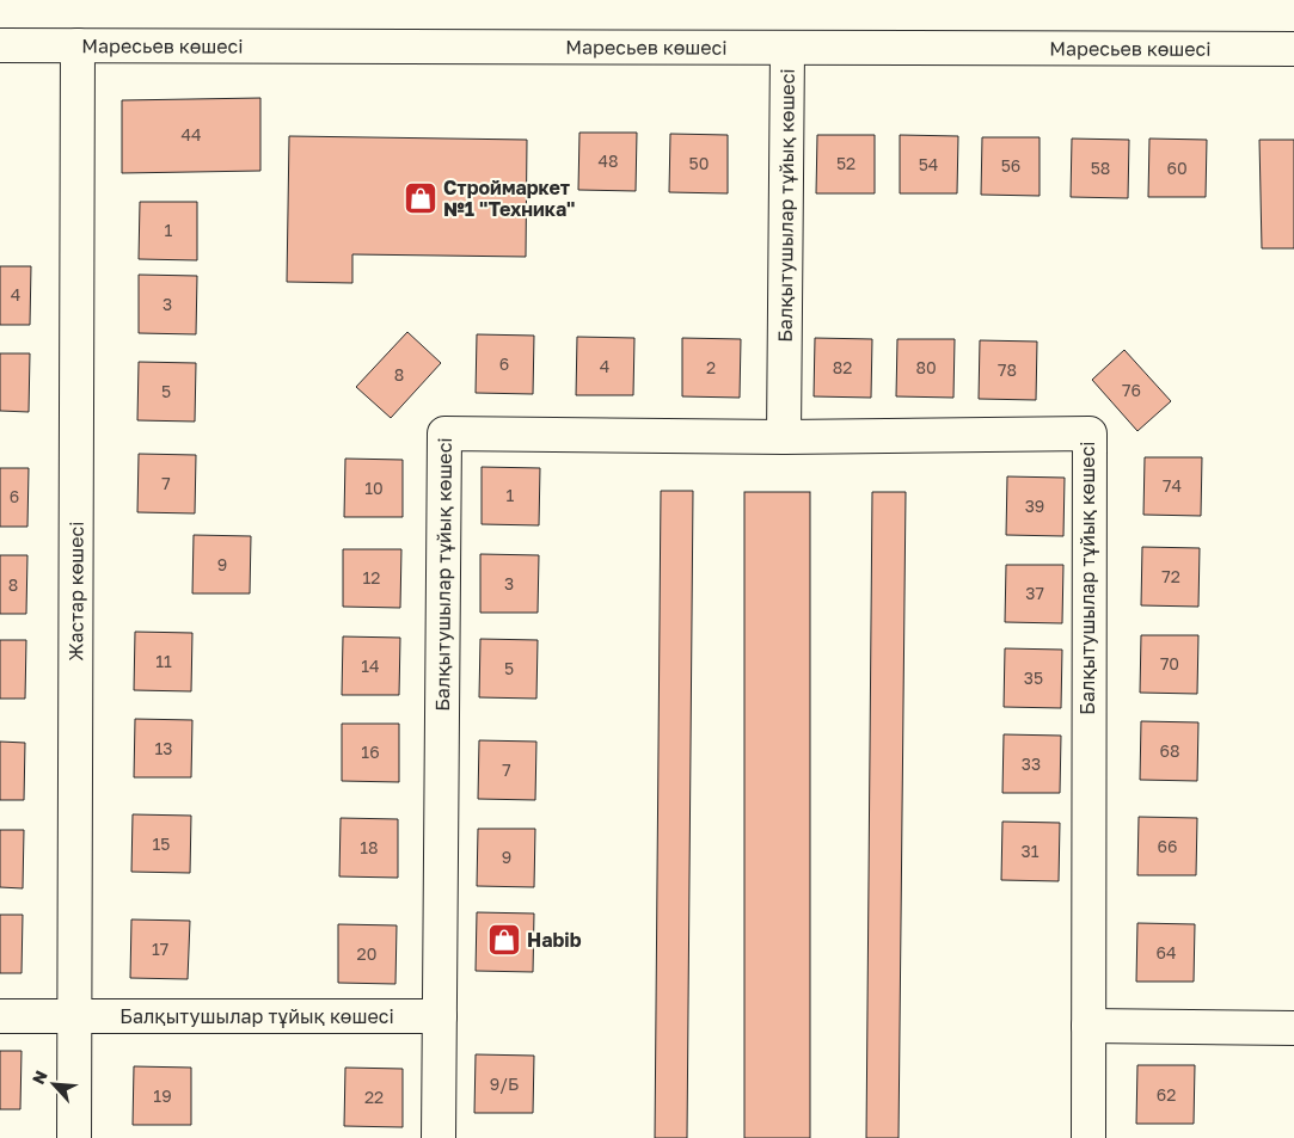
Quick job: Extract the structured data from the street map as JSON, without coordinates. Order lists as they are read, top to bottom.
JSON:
{
  "streets": {
    "street": ["Маресьев көшесі", "Балқытушылар тұйық көшесі", "Жастар көшесі"]
  },
  "crossings": [
    ["Маресьев көшесі", "Балқытушылар тұйық көшесі"],
    ["Маресьев көшесі", "Жастар көшесі"],
    ["Балқытушылар тұйық көшесі", "Жастар көшесі"]
  ],
  "places": {
    "shop": ["Строймаркет №1 \"Техника\"", "Habib"]
  },
  "house_numbers": [
    "44",
    "48",
    "50",
    "52",
    "54",
    "56",
    "58",
    "60",
    "1",
    "4",
    "3",
    "6",
    "4",
    "2",
    "82",
    "80",
    "78",
    "8",
    "76",
    "5",
    "7",
    "74",
    "10",
    "1",
    "6",
    "39",
    "9",
    "72",
    "12",
    "3",
    "8",
    "37",
    "11",
    "70",
    "14",
    "5",
    "35",
    "13",
    "68",
    "16",
    "33",
    "7",
    "15",
    "66",
    "18",
    "31",
    "9",
    "17",
    "64",
    "20",
    "9/Б",
    "62",
    "19",
    "22"
  ],
  "north": "top left"
}
